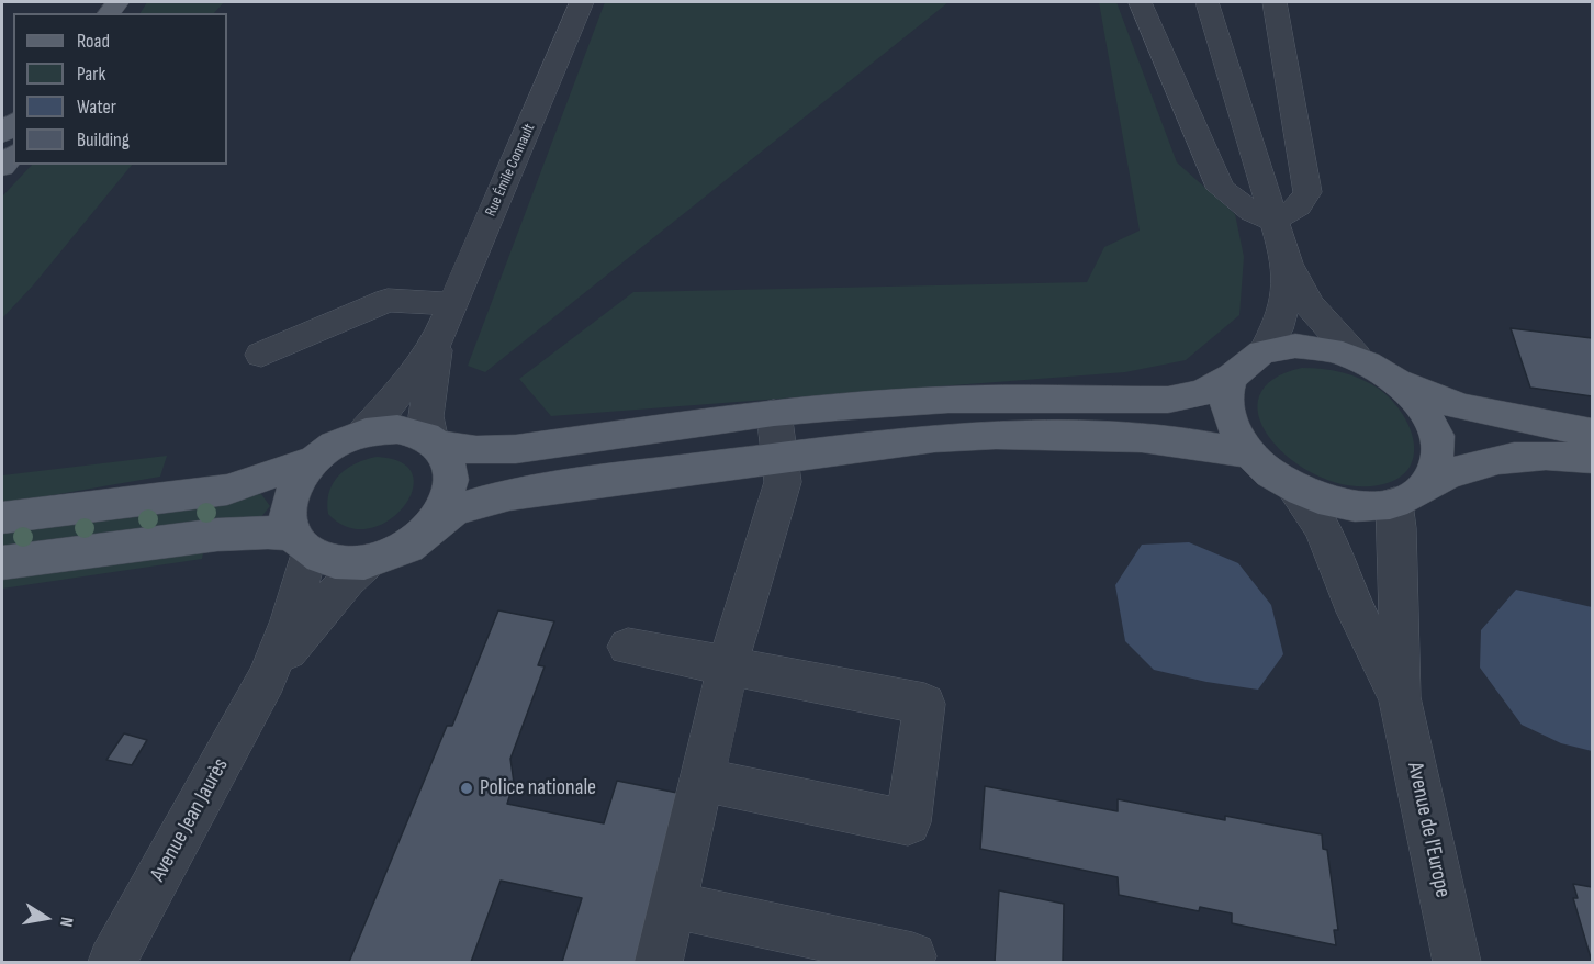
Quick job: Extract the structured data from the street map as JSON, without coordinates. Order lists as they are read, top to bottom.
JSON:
{
  "streets": {
    "street": ["Rue Émile Connault", "Avenue Jean Jaurès", "Avenue de l'Europe"]
  },
  "crossings": [
    ["Rue Émile Connault", "Avenue Jean Jaurès"]
  ],
  "places": ["Police nationale"],
  "legend": [
    "Road",
    "Park",
    "Water",
    "Building"
  ],
  "north": "right"
}
